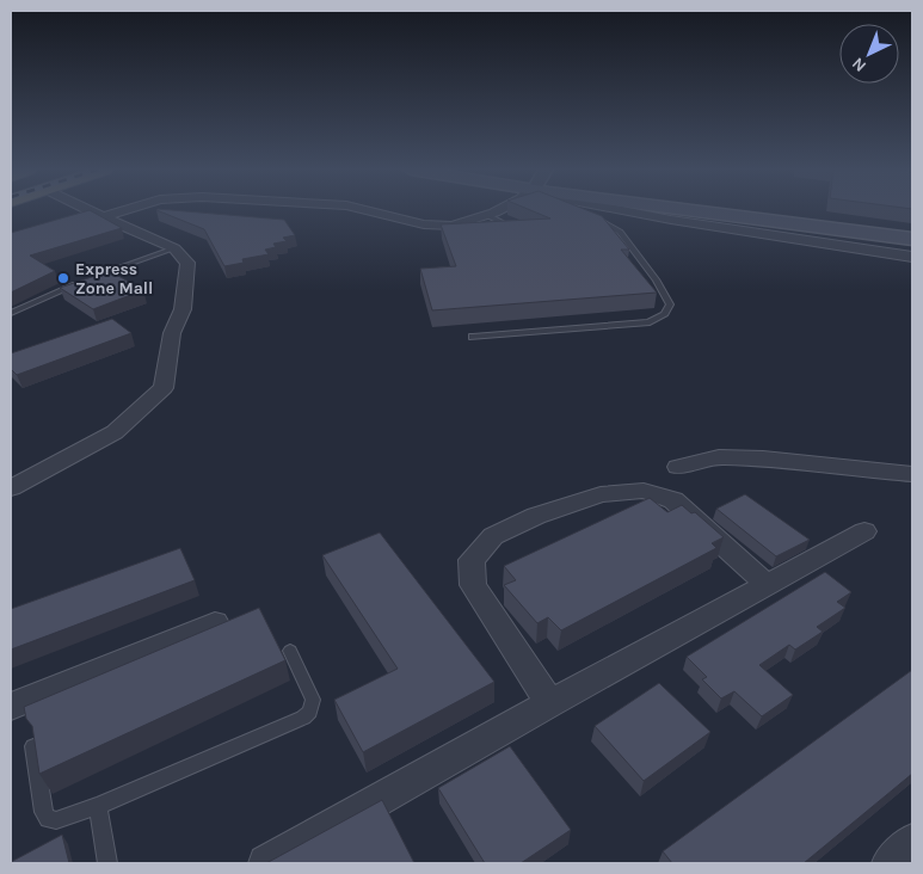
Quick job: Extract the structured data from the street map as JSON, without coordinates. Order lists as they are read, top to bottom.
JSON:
{
  "places": ["Express Zone Mall"],
  "north": "bottom left"
}
